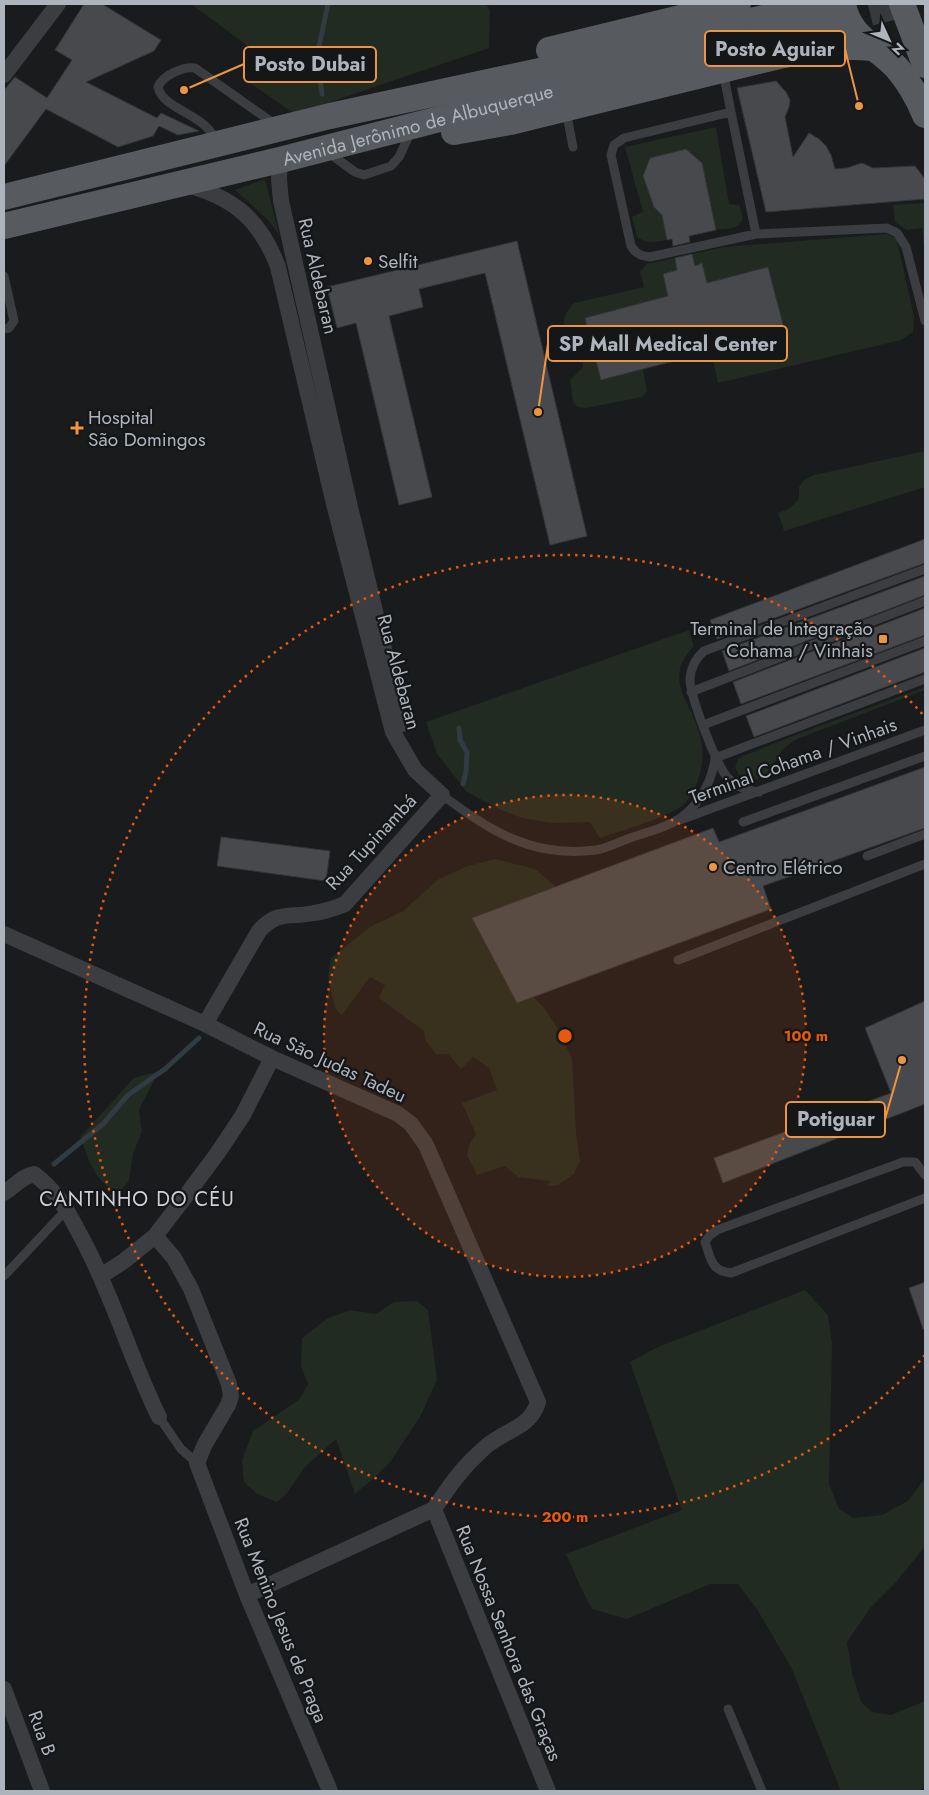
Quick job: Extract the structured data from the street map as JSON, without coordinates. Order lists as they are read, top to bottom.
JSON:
{
  "streets": {
    "main road": ["Avenida Jerônimo de Albuquerque"],
    "street": [
      "Rua Aldebaran",
      "Rua Tupinambá",
      "Rua São Judas Tadeu",
      "Rua Menino Jesus de Praga",
      "Rua Nossa Senhora das Graças",
      "Rua B"
    ],
    "lane": ["Terminal Cohama / Vinhais"]
  },
  "crossings": [
    ["Avenida Jerônimo de Albuquerque", "Rua Aldebaran"],
    ["Rua Aldebaran", "Terminal Cohama / Vinhais"],
    ["Rua Aldebaran", "Rua Tupinambá"],
    ["Terminal Cohama / Vinhais", "Rua Tupinambá"],
    ["Rua Tupinambá", "Rua São Judas Tadeu"],
    ["Rua São Judas Tadeu", "Rua Nossa Senhora das Graças"]
  ],
  "districts": ["CANTINHO DO CÉU"],
  "places": {
    "other": [
      "Posto Dubai",
      "Posto Aguiar",
      "Selfit",
      "SP Mall Medical Center",
      "Centro Elétrico",
      "Potiguar"
    ],
    "health": ["Hospital São Domingos"],
    "transit": ["Terminal de Integração Cohama / Vinhais"]
  },
  "north": "bottom right",
  "rings": ["100 m", "200 m"]
}
